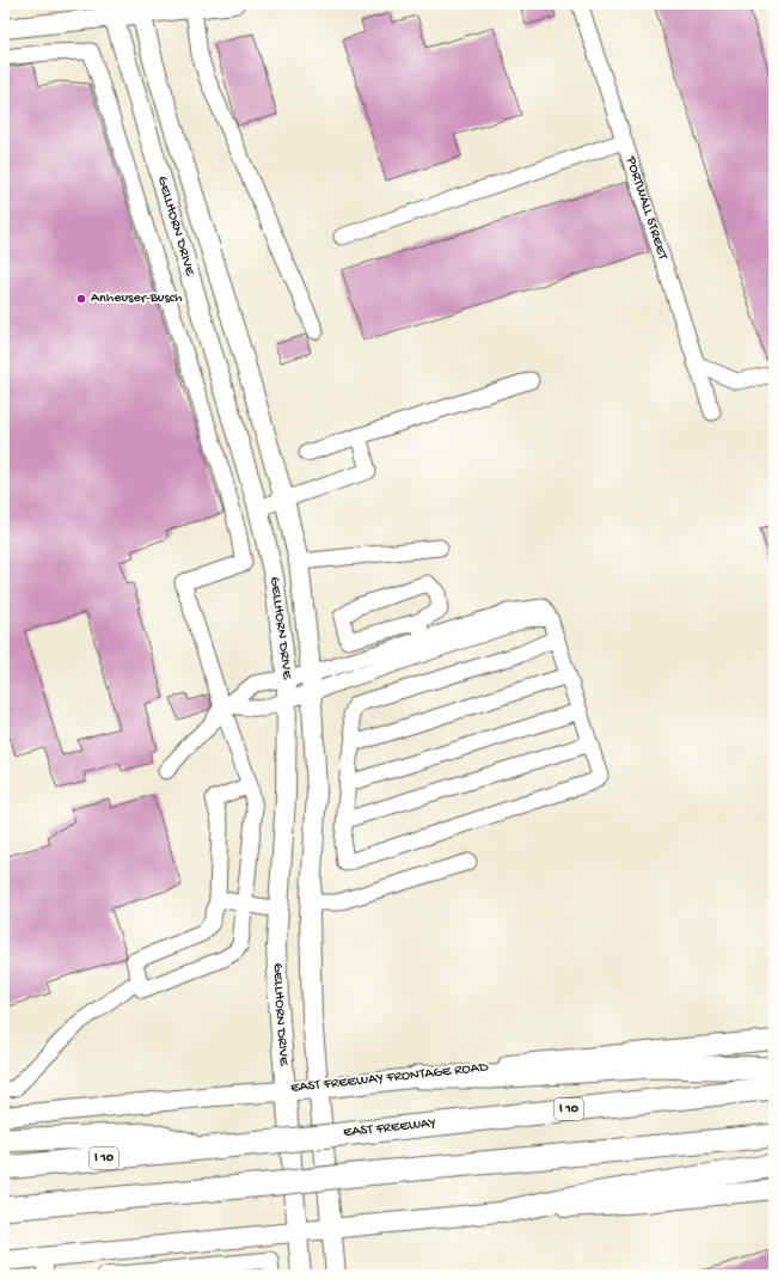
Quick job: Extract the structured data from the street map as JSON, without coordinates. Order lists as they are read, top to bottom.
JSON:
{
  "streets": {
    "highway": ["I 10", "EAST FREEWAY"],
    "main road": ["GELLHORN DRIVE", "EAST FREEWAY FRONTAGE ROAD"],
    "street": ["PORTWALL STREET"]
  },
  "crossings": [
    ["GELLHORN DRIVE", "EAST FREEWAY FRONTAGE ROAD"]
  ],
  "places": ["Anheuser-Busch"]
}
